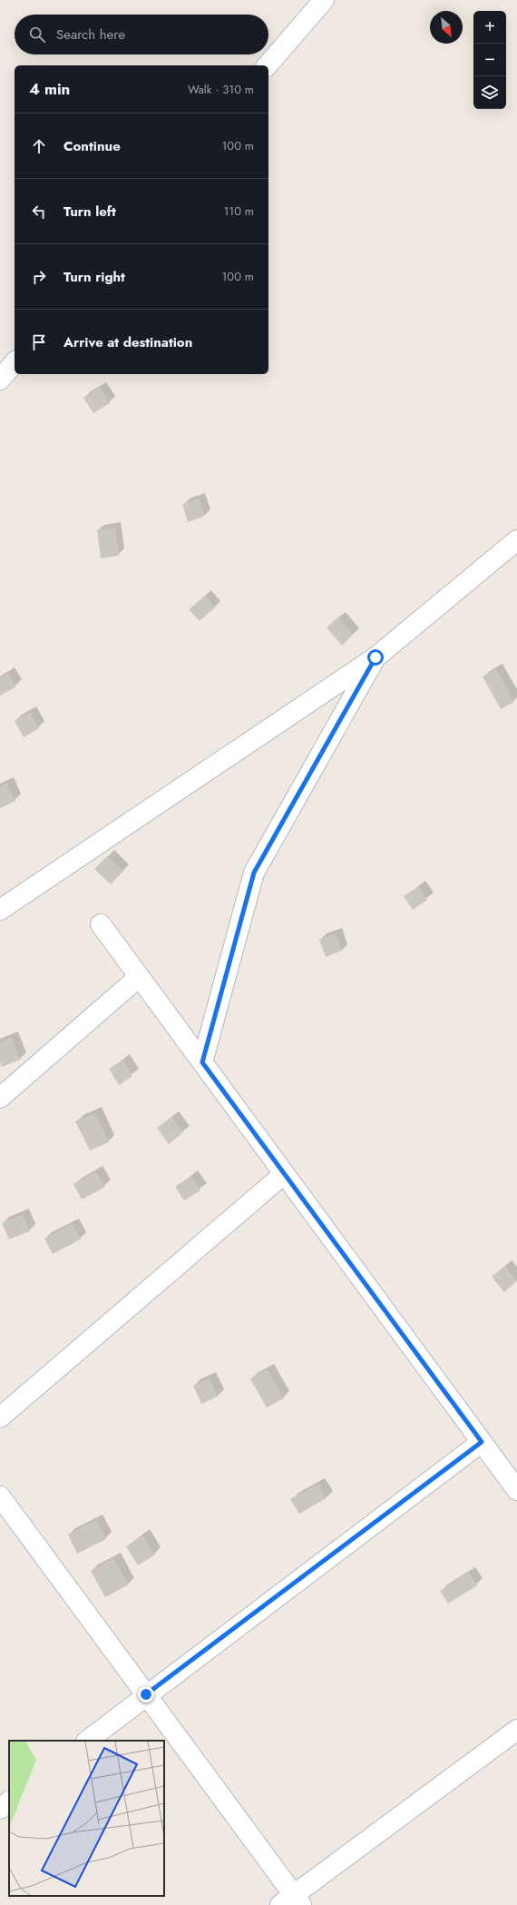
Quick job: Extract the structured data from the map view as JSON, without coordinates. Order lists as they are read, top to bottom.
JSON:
{
  "north": "bottom right",
  "page": {
    "map_buttons": ["+", "−"],
    "search": "Search here",
    "heading": ["4 min", "Walk · 310 m"],
    "list": [
      ["Continue", "100 m"],
      ["Turn left", "110 m"],
      ["Turn right", "100 m"],
      "Arrive at destination"
    ]
  }
}
